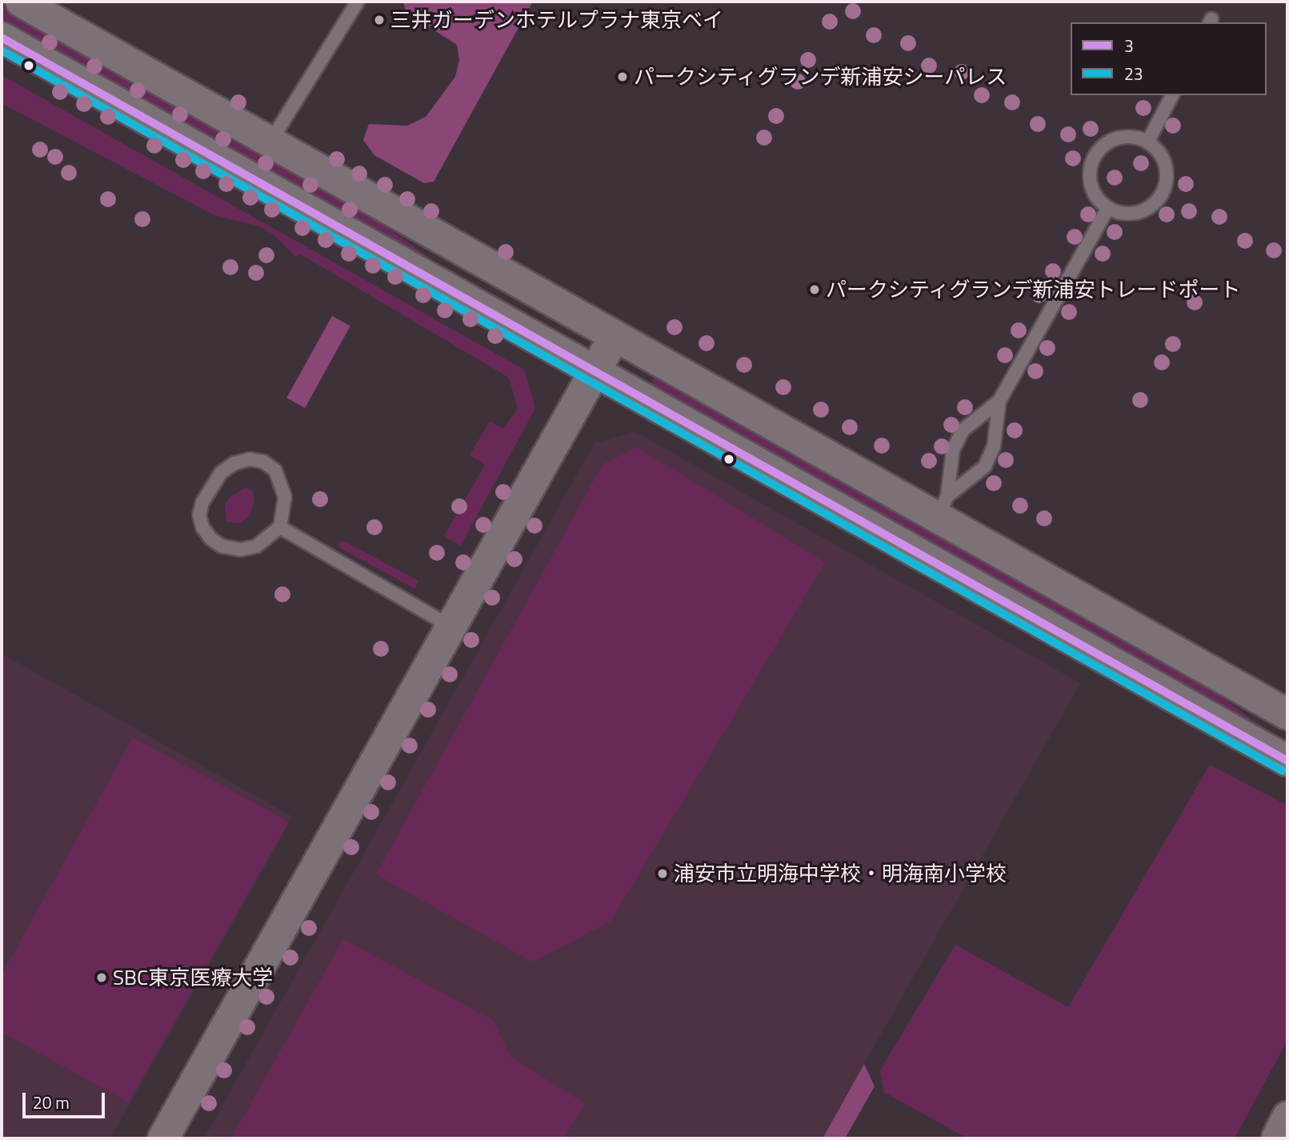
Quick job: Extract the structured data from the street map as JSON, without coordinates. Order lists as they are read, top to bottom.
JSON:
{
  "places": [
    "三井ガーデンホテルプラナ東京ベイ",
    "パークシティグランデ新浦安シーパレス",
    "パークシティグランデ新浦安トレードポート",
    "浦安市立明海中学校・明海南小学校",
    "SBC東京医療大学"
  ],
  "lines": ["transit line 3", "transit line 23"],
  "legend": ["3", "23"],
  "scale_bar": "20 m"
}
